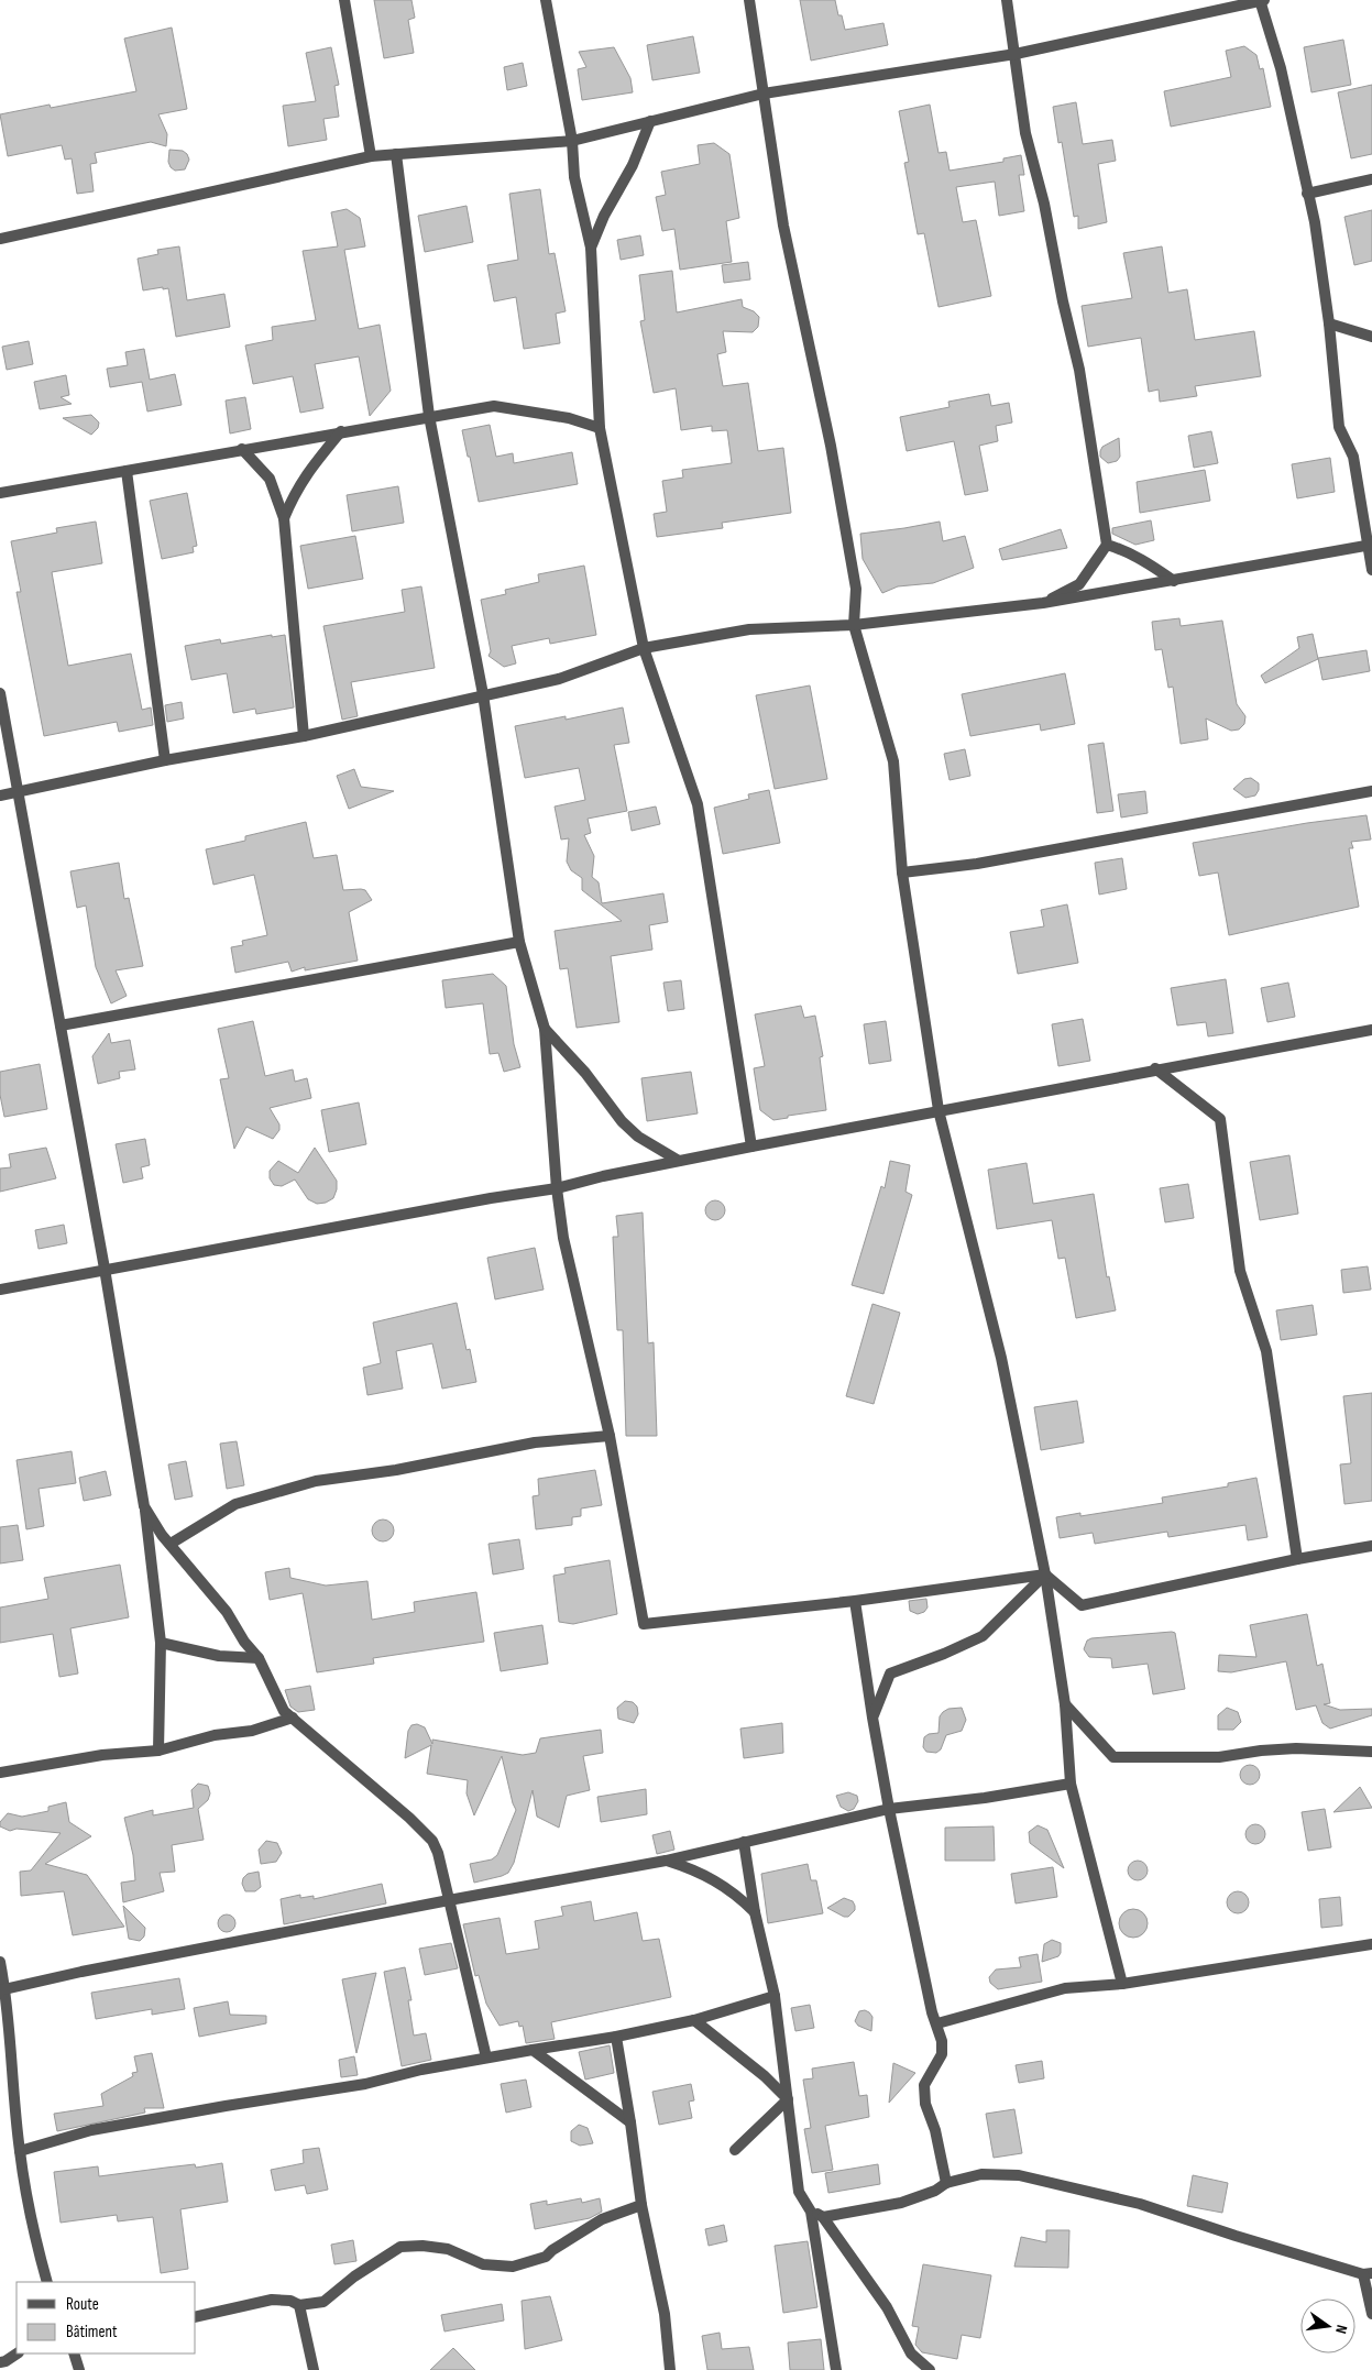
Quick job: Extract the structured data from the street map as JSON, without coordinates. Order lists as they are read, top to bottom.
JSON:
{
  "legend": ["Route", "Bâtiment"],
  "north": "right"
}
